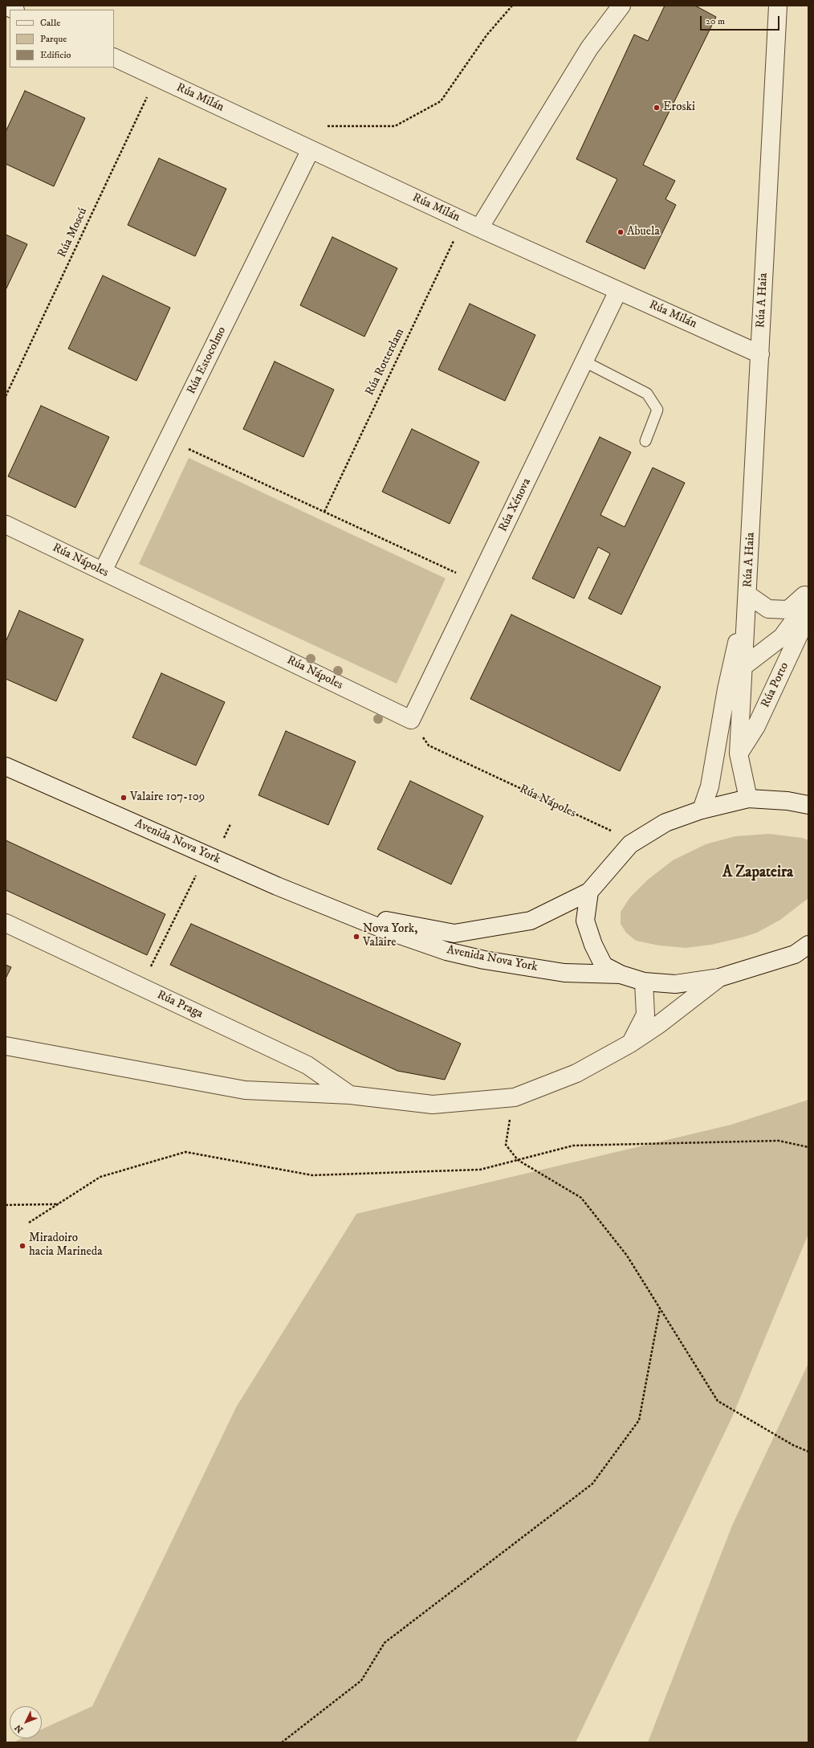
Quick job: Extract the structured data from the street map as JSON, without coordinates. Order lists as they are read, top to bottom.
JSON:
{
  "streets": {
    "street": [
      "Rúa Milán",
      "Rúa A Haia",
      "Rúa Estocolmo",
      "Rúa Xénova",
      "Rúa Nápoles",
      "Rúa Porto",
      "Avenida Nova York",
      "Rúa Praga"
    ],
    "path": ["Rúa Moscú", "Rúa Rotterdam"]
  },
  "crossings": [
    ["Rúa Milán", "Rúa Moscú"],
    ["Rúa Milán", "Rúa A Haia"],
    ["Rúa Milán", "Rúa Estocolmo"],
    ["Rúa Milán", "Rúa Rotterdam"],
    ["Rúa Milán", "Rúa Xénova"],
    ["Rúa A Haia", "Rúa Porto"],
    ["Rúa Estocolmo", "Rúa Nápoles"],
    ["Rúa Xénova", "Rúa Nápoles"]
  ],
  "districts": ["A Zapateira"],
  "places": [
    "Eroski",
    "Abuela",
    "Valaire 107-109",
    "Nova York, Valaire",
    "Miradoiro hacia Marineda"
  ],
  "legend": ["Calle", "Parque", "Edificio"],
  "scale_bar": "20 m",
  "north": "bottom left"
}
